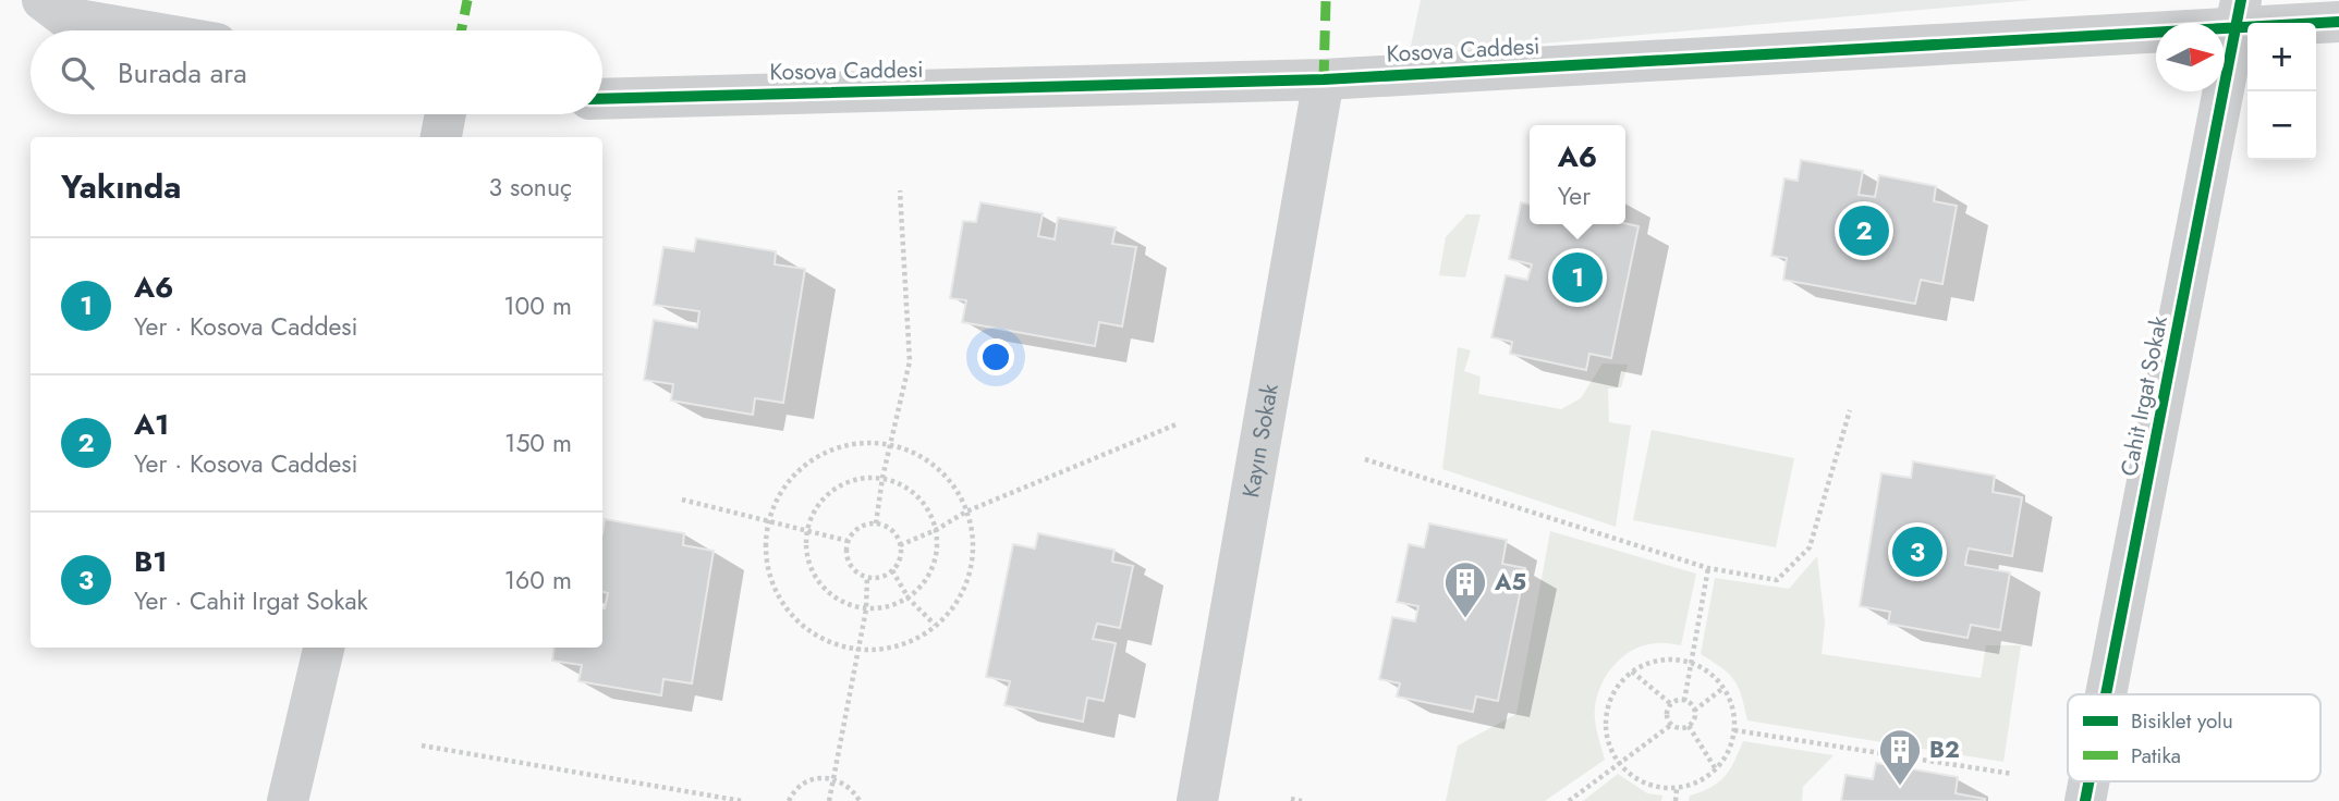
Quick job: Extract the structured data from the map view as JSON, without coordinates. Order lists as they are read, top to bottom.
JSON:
{
  "streets": {
    "street": ["Kosova Caddesi", "Cahit Irgat Sokak", "Kayın Sokak"]
  },
  "crossings": [
    ["Kosova Caddesi", "Cahit Irgat Sokak"],
    ["Kosova Caddesi", "Kayın Sokak"]
  ],
  "places": {
    "building": ["A5", "B2"]
  },
  "legend": ["Bisiklet yolu", "Patika"],
  "north": "right",
  "page": {
    "map_buttons": ["+", "−"],
    "search": "Burada ara",
    "popup": ["A6", "Yer"],
    "heading": ["Yakında", "3 sonuç"],
    "pins": ["2", "1", "3"],
    "list": [
      {
        "mark": "1",
        "name": "A6",
        "note": "Yer · Kosova Caddesi",
        "value": "100 m"
      },
      {
        "mark": "2",
        "name": "A1",
        "note": "Yer · Kosova Caddesi",
        "value": "150 m"
      },
      {
        "mark": "3",
        "name": "B1",
        "note": "Yer · Cahit Irgat Sokak",
        "value": "160 m"
      }
    ]
  }
}
